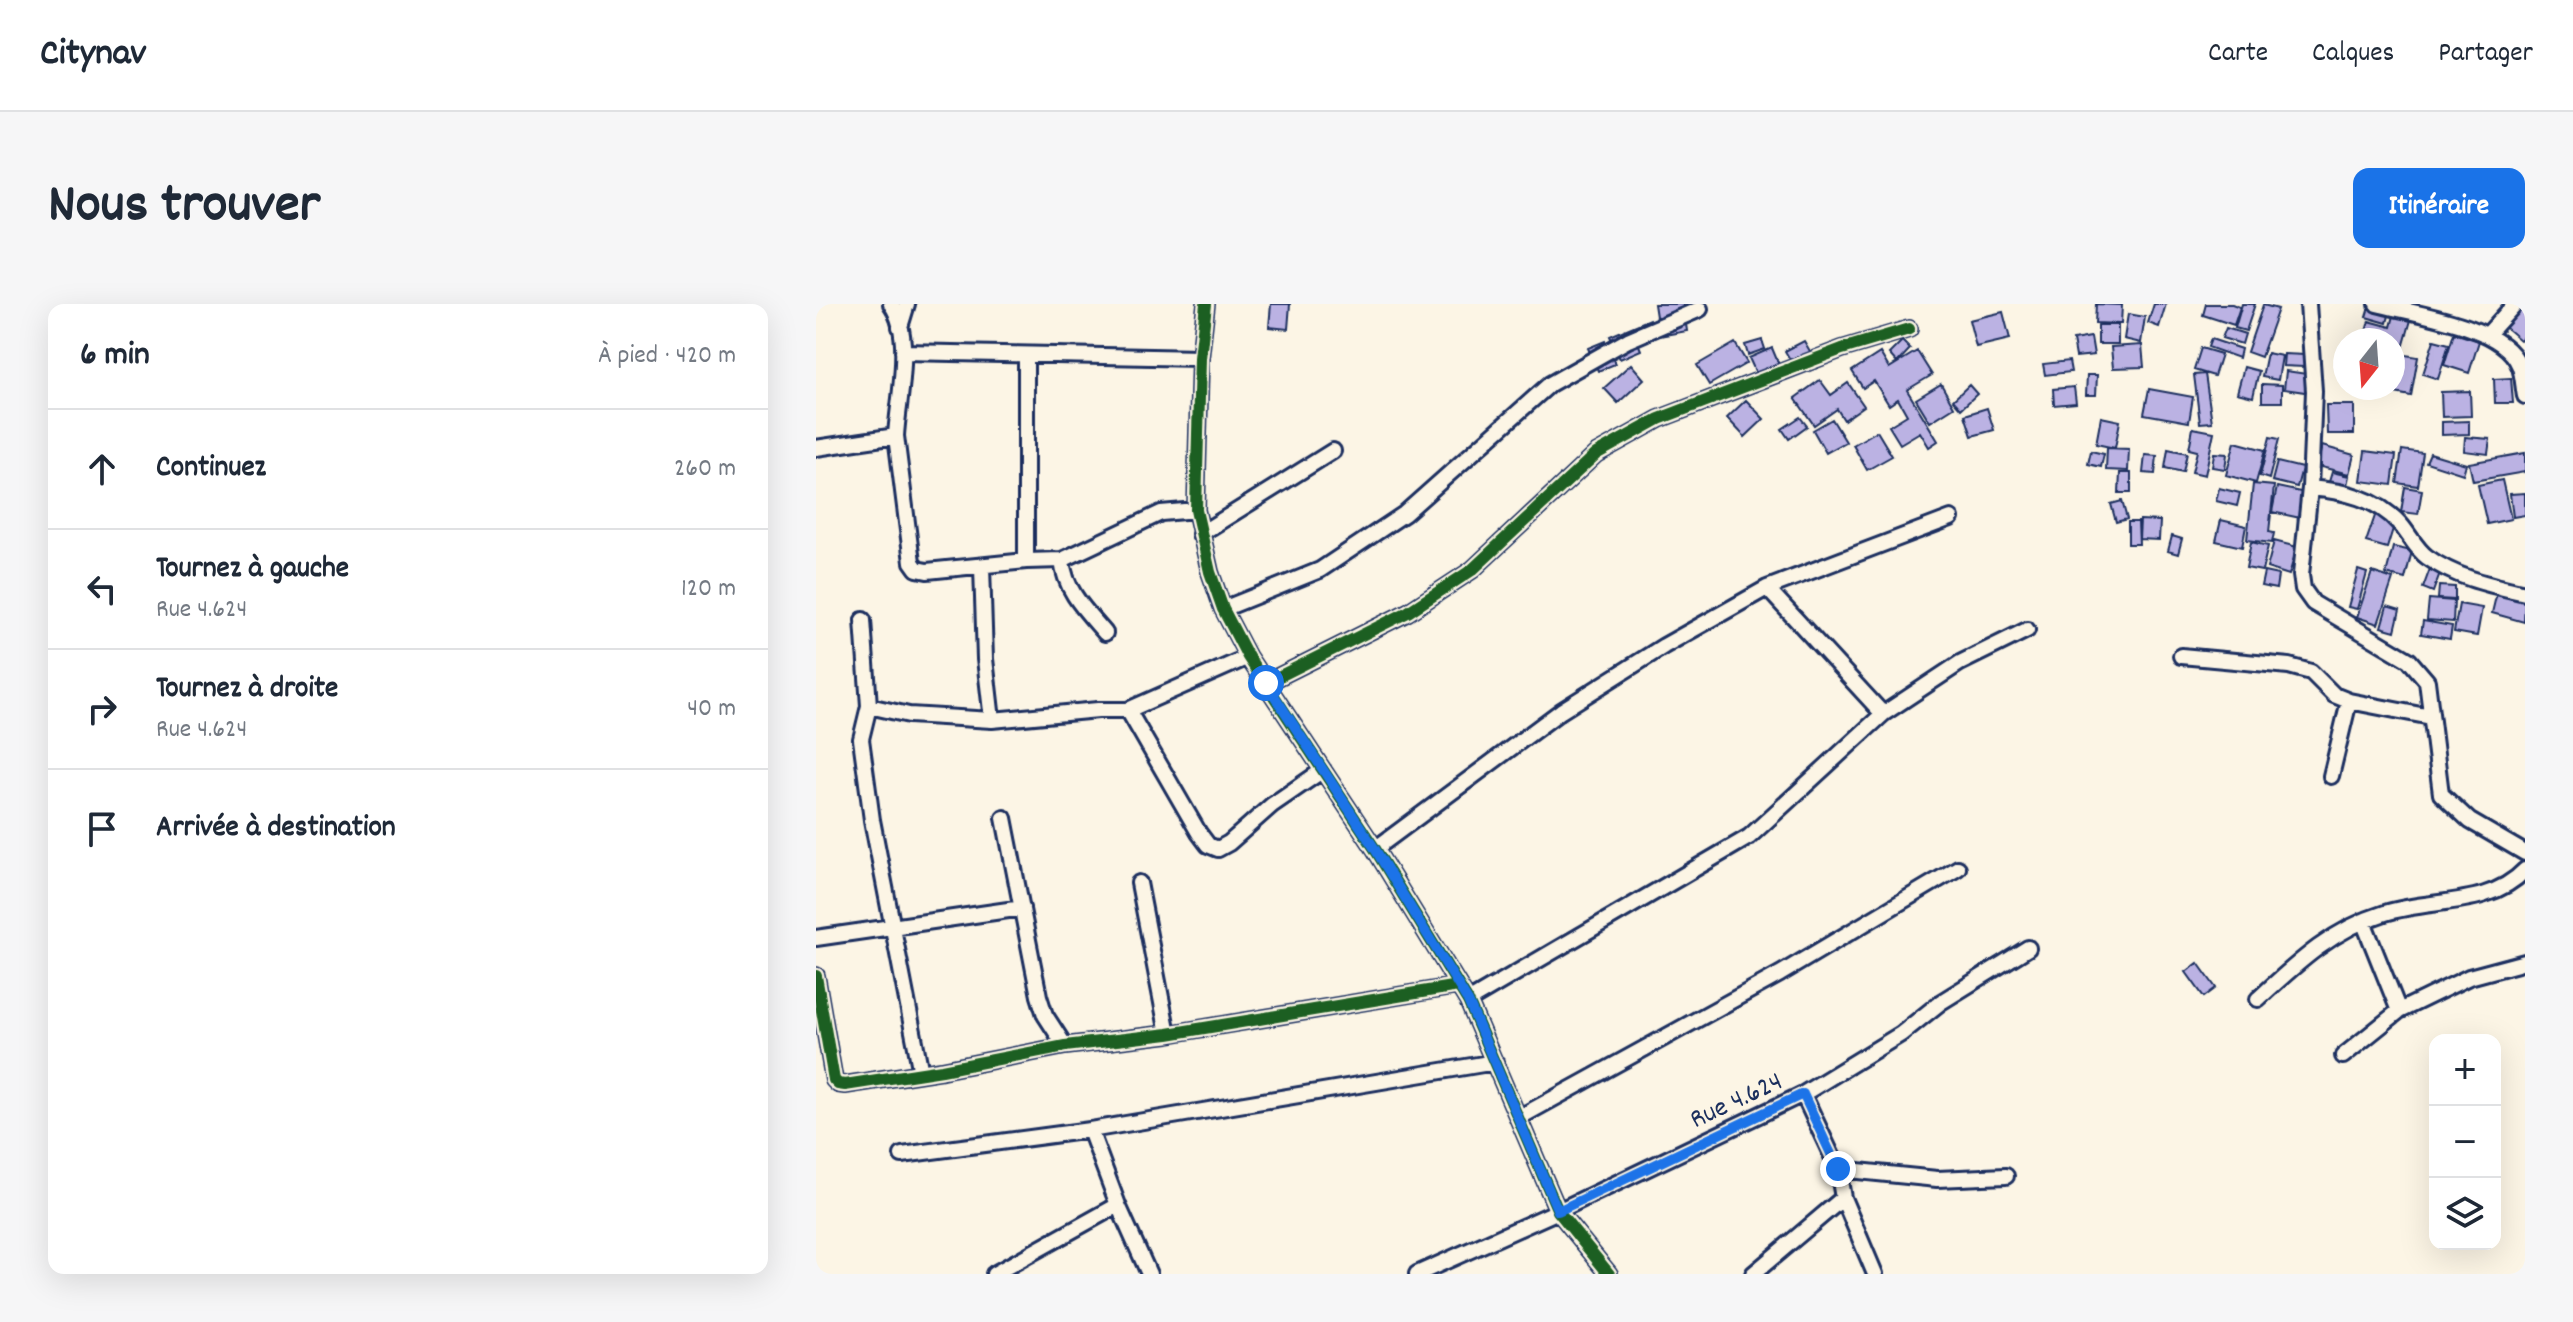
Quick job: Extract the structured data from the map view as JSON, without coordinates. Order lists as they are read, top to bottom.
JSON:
{
  "streets": {
    "street": ["Rue 4.624"]
  },
  "north": "bottom",
  "page": {
    "header": "Citynav",
    "nav": ["Carte", "Calques", "Partager"],
    "title": "Nous trouver",
    "buttons": "Itinéraire",
    "heading": ["6 min", "À pied · 420 m"],
    "list": [
      ["Continuez", "260 m"],
      ["Tournez à gauche", "Rue 4.624", "120 m"],
      ["Tournez à droite", "Rue 4.624", "40 m"],
      "Arrivée à destination"
    ],
    "map_buttons": ["+", "−"]
  }
}
